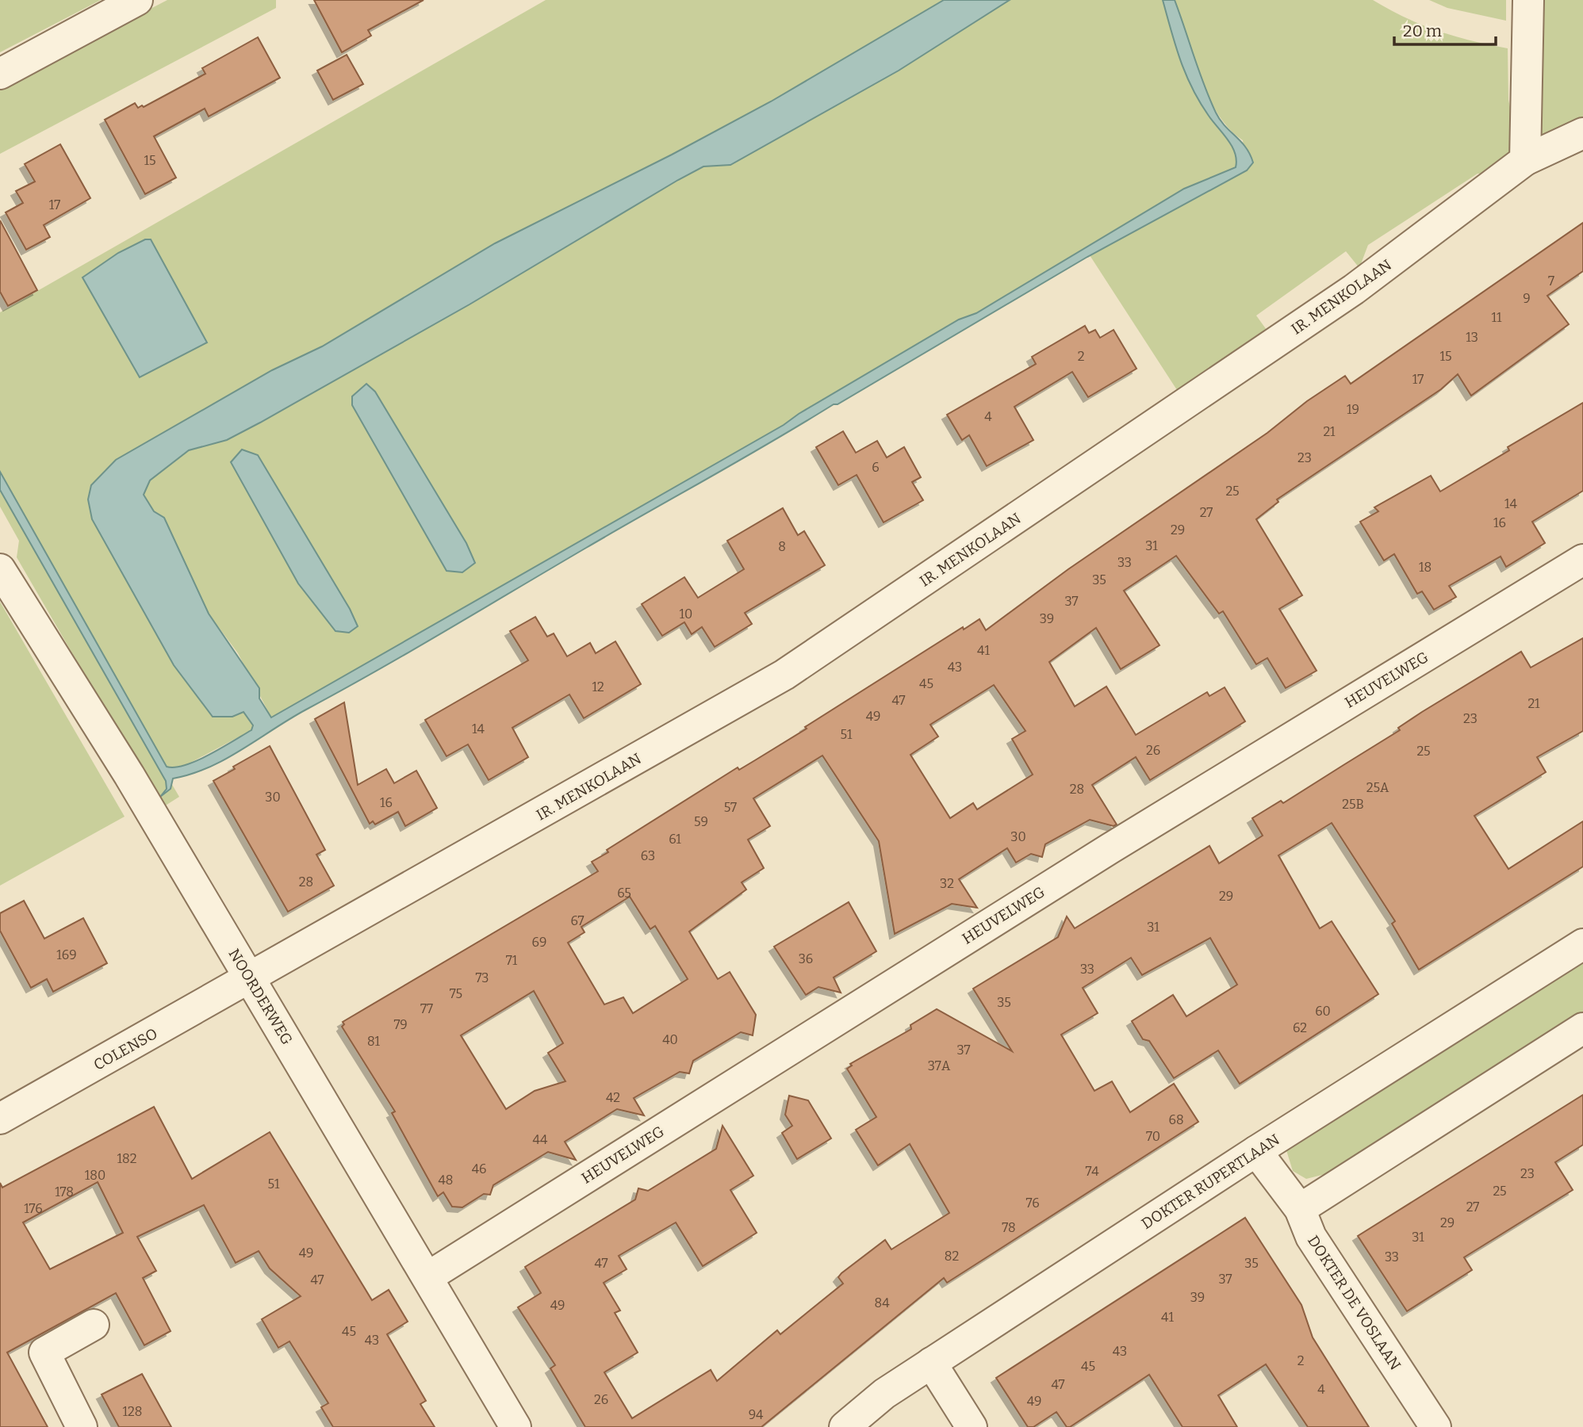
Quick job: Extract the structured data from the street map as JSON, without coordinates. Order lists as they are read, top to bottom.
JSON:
{
  "streets": {
    "street": [
      "IR. MENKOLAAN",
      "HEUVELWEG",
      "NOORDERWEG",
      "COLENSO",
      "DOKTER RUPERTLAAN",
      "DOKTER DE VOSLAAN"
    ]
  },
  "crossings": [
    ["IR. MENKOLAAN", "NOORDERWEG"],
    ["IR. MENKOLAAN", "COLENSO"],
    ["HEUVELWEG", "NOORDERWEG"],
    ["NOORDERWEG", "COLENSO"],
    ["DOKTER RUPERTLAAN", "DOKTER DE VOSLAAN"]
  ],
  "house_numbers": [
    "15",
    "17",
    "7",
    "9",
    "11",
    "13",
    "2",
    "15",
    "17",
    "19",
    "4",
    "21",
    "23",
    "6",
    "25",
    "14",
    "27",
    "16",
    "29",
    "31",
    "8",
    "33",
    "18",
    "35",
    "37",
    "10",
    "39",
    "41",
    "43",
    "45",
    "12",
    "47",
    "21",
    "49",
    "23",
    "14",
    "51",
    "26",
    "25",
    "25A",
    "28",
    "30",
    "16",
    "25B",
    "57",
    "59",
    "30",
    "61",
    "63",
    "28",
    "32",
    "65",
    "29",
    "67",
    "31",
    "69",
    "169",
    "36",
    "71",
    "33",
    "73",
    "75",
    "35",
    "77",
    "60",
    "79",
    "62",
    "40",
    "81",
    "37",
    "37A",
    "42",
    "68",
    "70",
    "44",
    "182",
    "46",
    "74",
    "23",
    "180",
    "48",
    "51",
    "25",
    "178",
    "76",
    "27",
    "176",
    "29",
    "78",
    "31",
    "49",
    "82",
    "33",
    "47",
    "35",
    "37",
    "47",
    "39",
    "84",
    "49",
    "41",
    "45",
    "43",
    "43",
    "2",
    "45",
    "47",
    "4",
    "26",
    "49",
    "128",
    "94"
  ],
  "scale_bar": "20 m"
}
